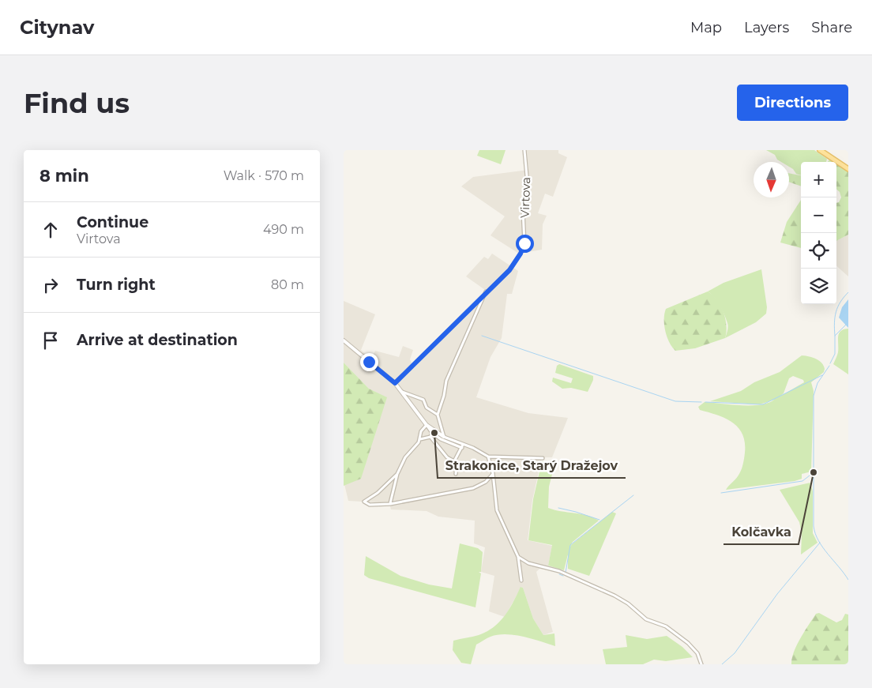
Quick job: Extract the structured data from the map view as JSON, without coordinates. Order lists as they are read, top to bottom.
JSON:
{
  "streets": {
    "street": ["Virtova"]
  },
  "places": ["Strakonice, Starý Dražejov", "Kolčavka"],
  "north": "bottom",
  "page": {
    "header": "Citynav",
    "nav": ["Map", "Layers", "Share"],
    "buttons": "Directions",
    "title": "Find us",
    "heading": ["8 min", "Walk · 570 m"],
    "map_buttons": ["+", "−"],
    "list": [
      ["Continue", "Virtova", "490 m"],
      ["Turn right", "80 m"],
      "Arrive at destination"
    ]
  }
}
